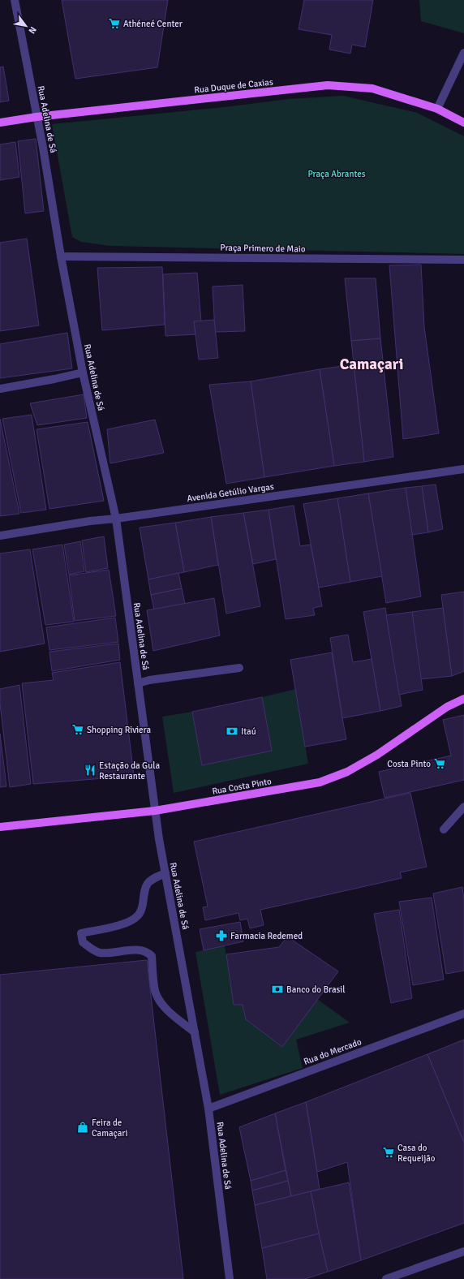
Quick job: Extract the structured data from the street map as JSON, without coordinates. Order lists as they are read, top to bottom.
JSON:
{
  "streets": {
    "main road": ["Rua Duque de Caxias", "Rua Costa Pinto"],
    "street": [
      "Rua Adelina de Sá",
      "Praça Primero de Maio",
      "Avenida Getúlio Vargas",
      "Rua do Mercado"
    ]
  },
  "crossings": [
    ["Rua Duque de Caxias", "Rua Adelina de Sá"],
    ["Rua Adelina de Sá", "Praça Primero de Maio"],
    ["Rua Adelina de Sá", "Avenida Getúlio Vargas"],
    ["Rua Adelina de Sá", "Rua Costa Pinto"],
    ["Rua Adelina de Sá", "Rua do Mercado"]
  ],
  "districts": ["Camaçari"],
  "parks": ["Praça Abrantes"],
  "places": {
    "supermarket": [
      "Athéneé Center",
      "Shopping Riviera",
      "Costa Pinto",
      "Casa do Requeijão"
    ],
    "bank": ["Itaú", "Banco do Brasil"],
    "restaurant": ["Estação da Gula Restaurante"],
    "pharmacy": ["Farmacia Redemed"],
    "shop": ["Feira de Camaçari"]
  },
  "north": "bottom right"
}
